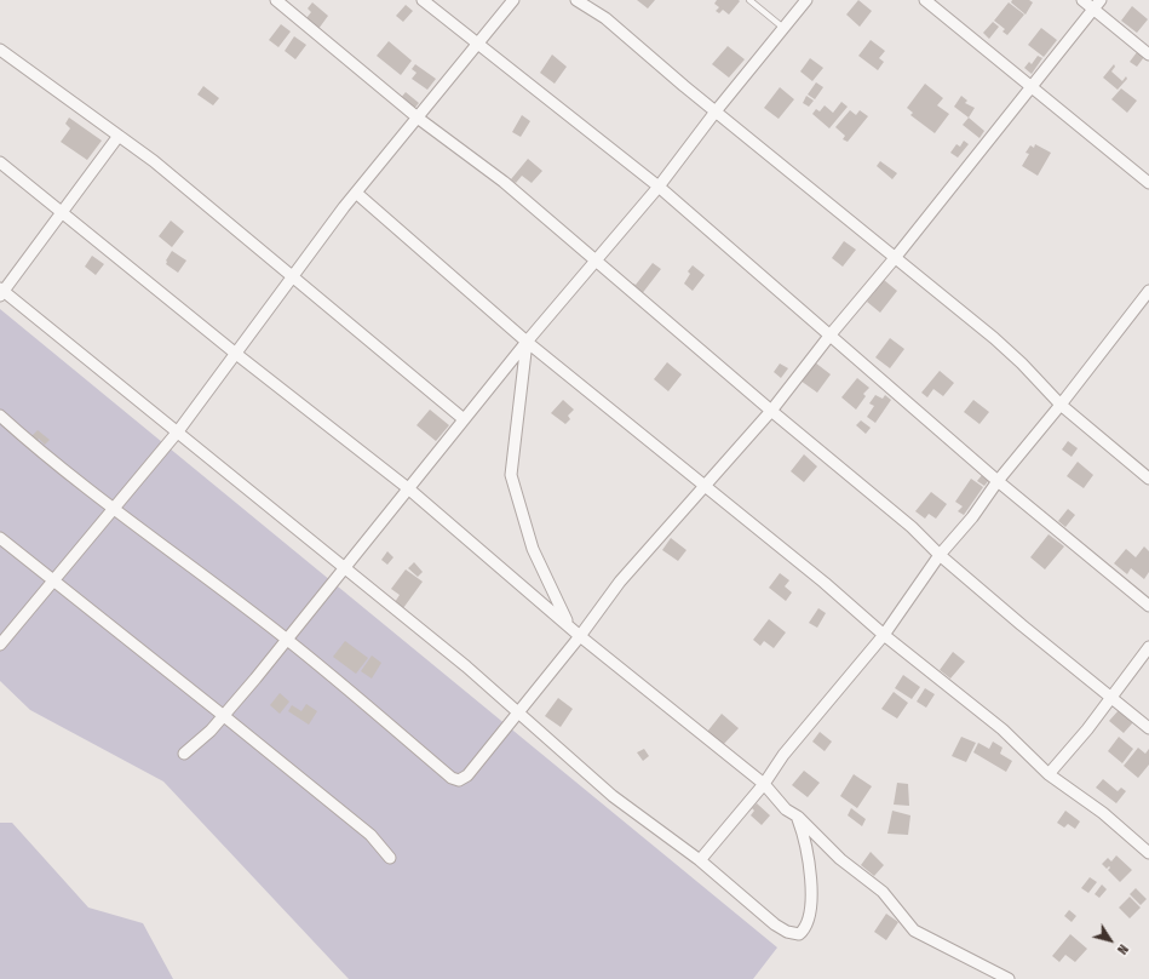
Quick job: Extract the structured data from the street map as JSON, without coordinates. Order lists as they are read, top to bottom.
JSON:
{
  "north": "bottom right"
}
